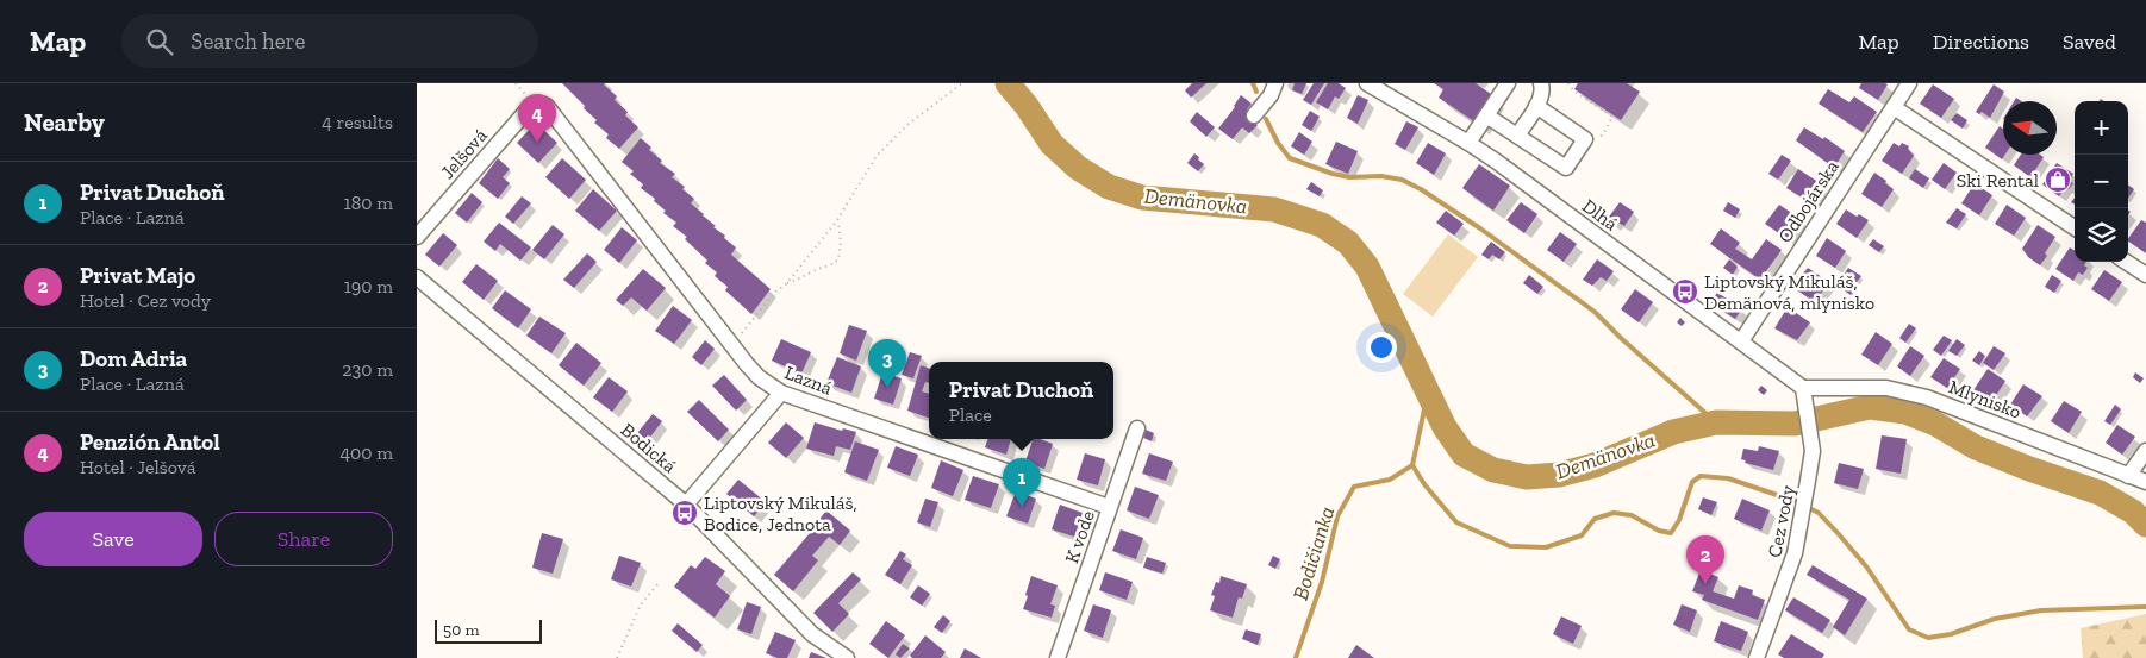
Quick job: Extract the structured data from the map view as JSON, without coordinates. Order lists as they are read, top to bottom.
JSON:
{
  "streets": {
    "street": [
      "Jelšová",
      "Odbojárska",
      "Dlhá",
      "Lazná",
      "Mlynisko",
      "Bodická",
      "Cez vody",
      "K vode"
    ]
  },
  "crossings": [
    ["Jelšová", "Lazná"],
    ["Odbojárska", "Dlhá"],
    ["Dlhá", "Mlynisko"],
    ["Dlhá", "Cez vody"],
    ["Lazná", "K vode"],
    ["Mlynisko", "Cez vody"]
  ],
  "water": ["Demänovka", "Bodičianka"],
  "places": {
    "shop": ["Ski Rental"],
    "bus stop": ["Liptovský Mikuláš, Demänová, mlynisko", "Liptovský Mikuláš, Bodice, Jednota"]
  },
  "scale_bar": "50 m",
  "north": "left",
  "page": {
    "header": "Map",
    "search": "Search here",
    "nav": ["Map", "Directions", "Saved"],
    "heading": ["Nearby", "4 results"],
    "pins": [
      "4",
      "3",
      "1",
      "2"
    ],
    "map_buttons": ["+", "−"],
    "list": [
      {
        "mark": "1",
        "name": "Privat Duchoň",
        "note": "Place · Lazná",
        "value": "180 m"
      },
      {
        "mark": "2",
        "name": "Privat Majo",
        "note": "Hotel · Cez vody",
        "value": "190 m"
      },
      {
        "mark": "3",
        "name": "Dom Adria",
        "note": "Place · Lazná",
        "value": "230 m"
      },
      {
        "mark": "4",
        "name": "Penzión Antol",
        "note": "Hotel · Jelšová",
        "value": "400 m"
      }
    ],
    "popup": ["Privat Duchoň", "Place"],
    "buttons": ["Save", "Share"],
    "scale": "50 m"
  }
}
